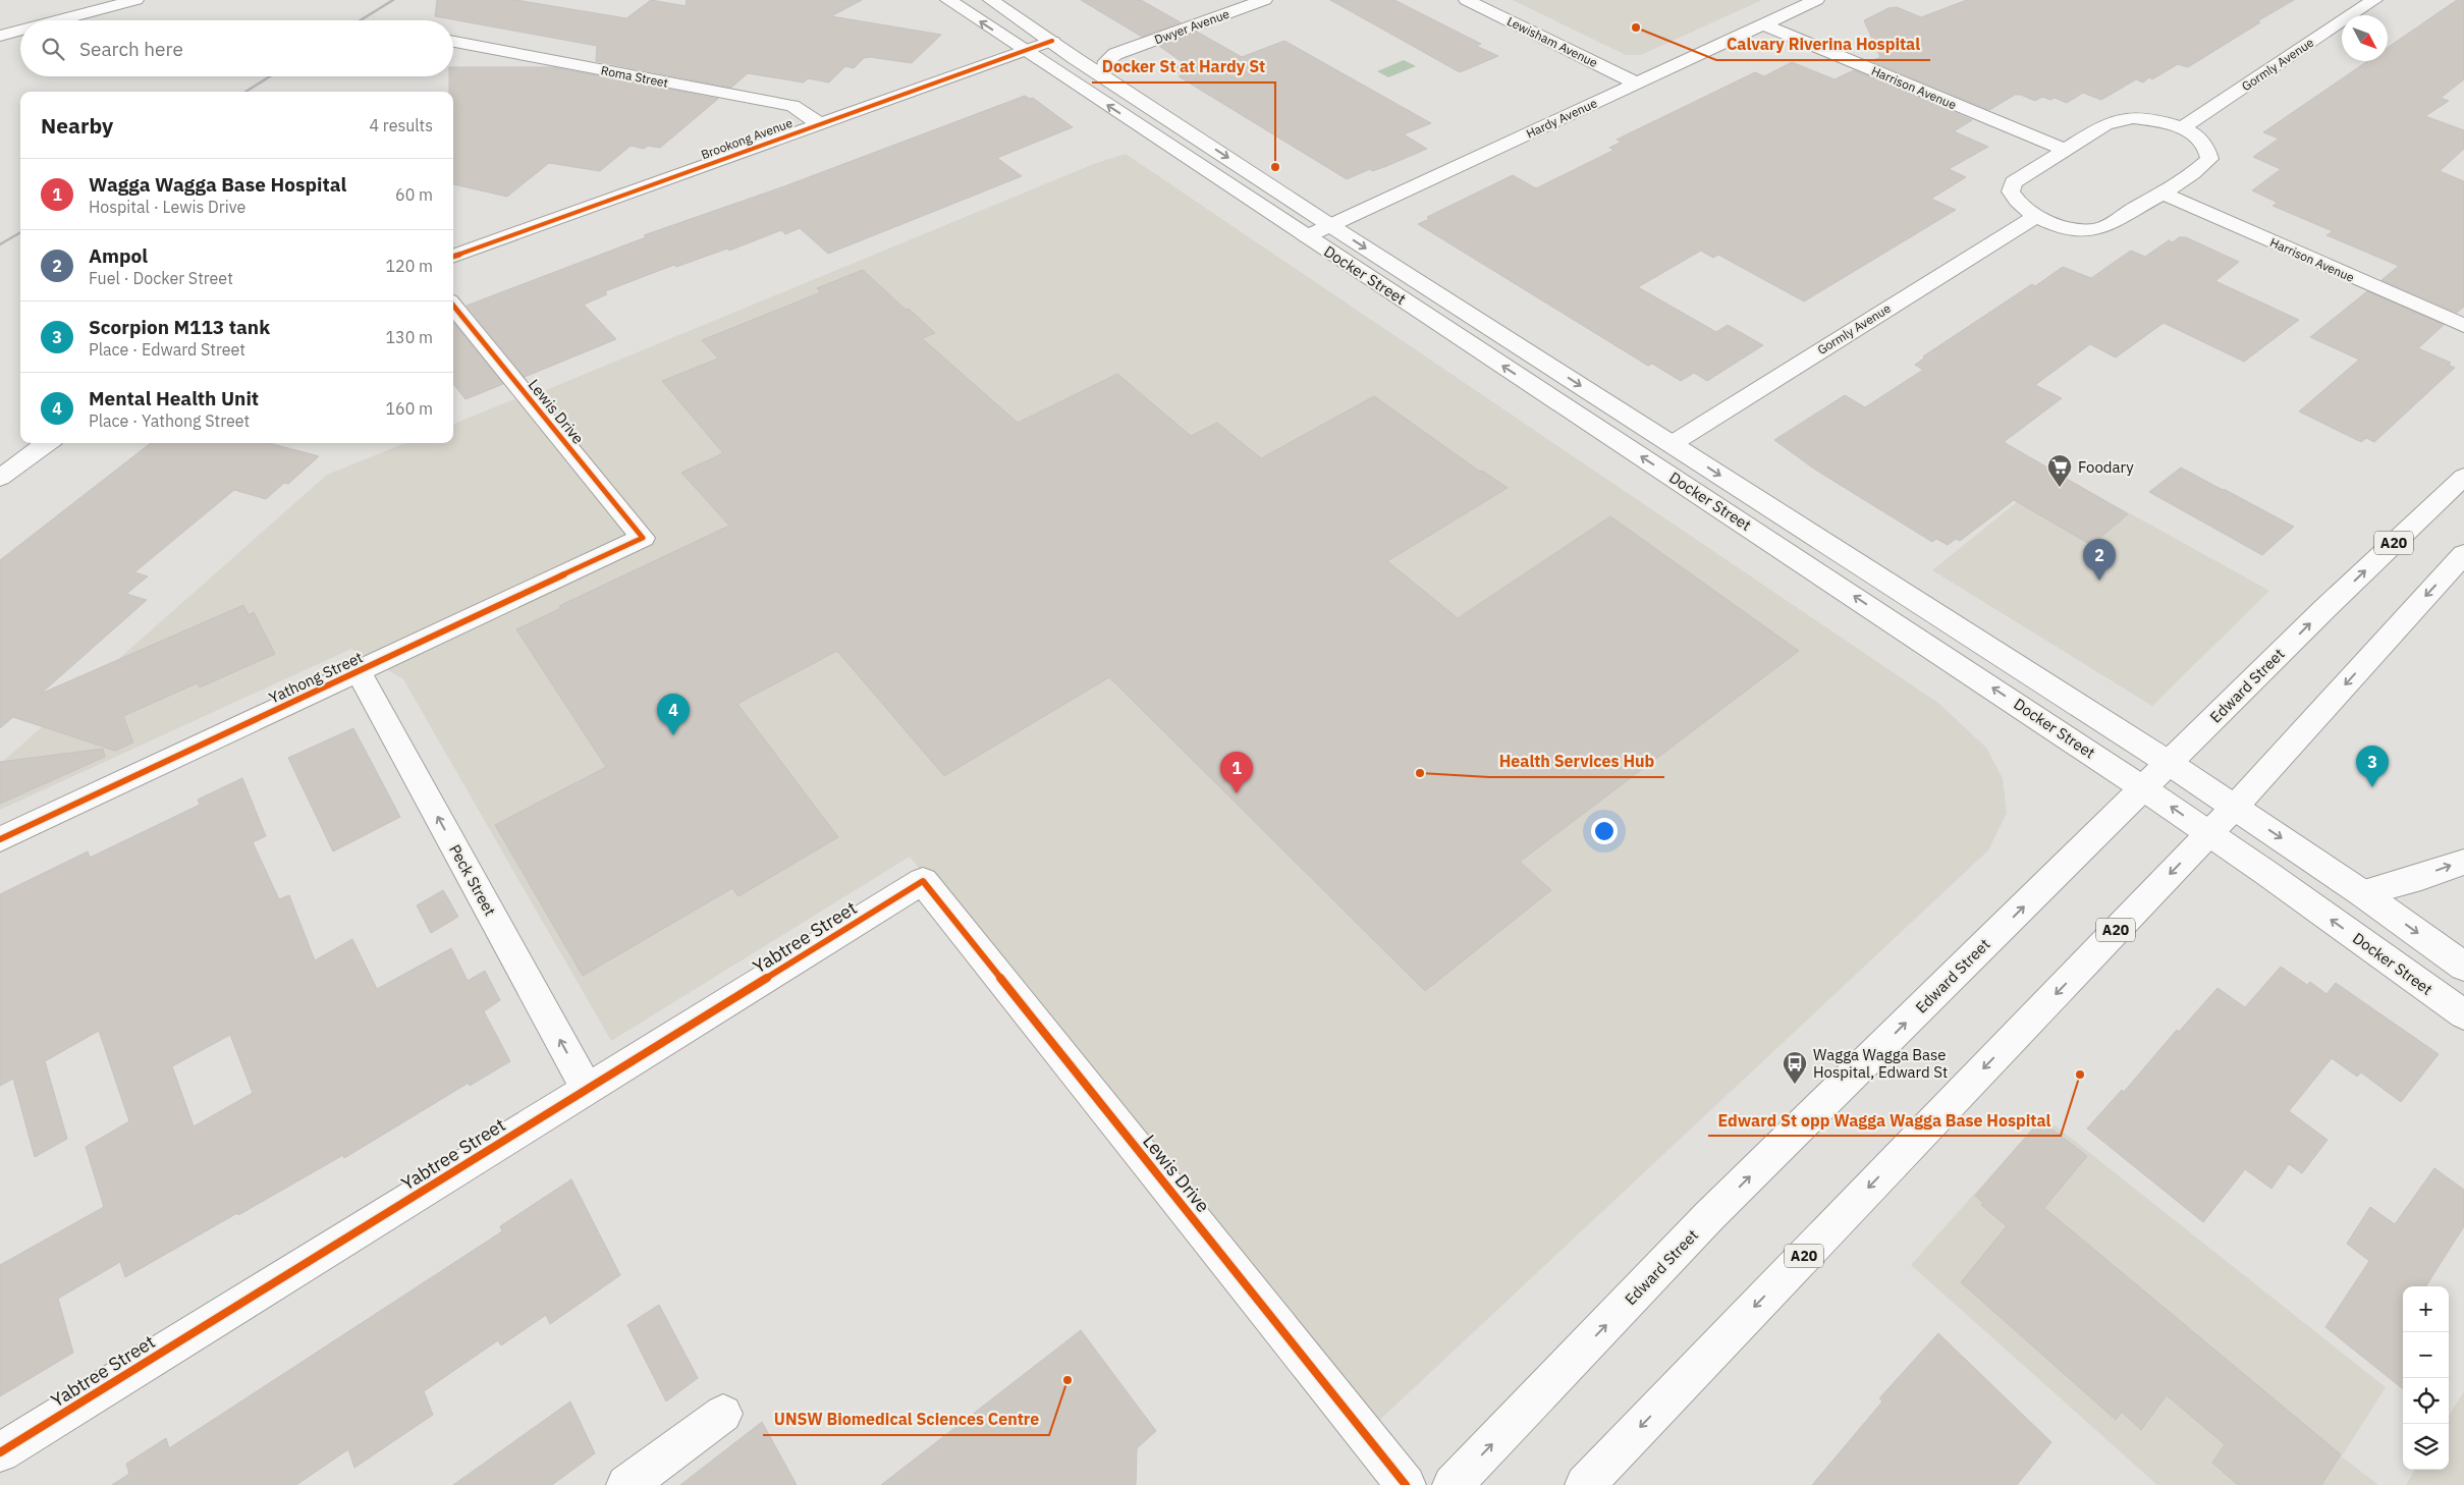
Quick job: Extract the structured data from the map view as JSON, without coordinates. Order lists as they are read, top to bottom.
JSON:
{
  "streets": {
    "main road": [
      "Dwyer Avenue",
      "Lewisham Avenue",
      "Gormly Avenue",
      "Roma Street",
      "Harrison Avenue",
      "Hardy Avenue",
      "Brookong Avenue",
      "Docker Street",
      "Lewis Drive",
      "A20",
      "Yathong Street",
      "Edward Street",
      "Peck Street",
      "Yabtree Street"
    ]
  },
  "crossings": [
    ["Dwyer Avenue", "Docker Street"],
    ["Lewisham Avenue", "Hardy Avenue"],
    ["Gormly Avenue", "Docker Street"],
    ["Roma Street", "Brookong Avenue"],
    ["Harrison Avenue", "Hardy Avenue"],
    ["Hardy Avenue", "Docker Street"],
    ["Brookong Avenue", "Docker Street"],
    ["Docker Street", "A20"],
    ["Docker Street", "Edward Street"],
    ["Lewis Drive", "Yathong Street"],
    ["Lewis Drive", "Yabtree Street"],
    ["Yathong Street", "Peck Street"],
    ["Peck Street", "Yabtree Street"]
  ],
  "one_way": ["Peck Street"],
  "places": {
    "other": [
      "Calvary Riverina Hospital",
      "Docker St at Hardy St",
      "Health Services Hub",
      "Edward St opp Wagga Wagga Base Hospital",
      "UNSW Biomedical Sciences Centre"
    ],
    "supermarket": ["Foodary"],
    "bus stop": ["Wagga Wagga Base Hospital, Edward St"]
  },
  "north": "bottom right",
  "page": {
    "search": "Search here",
    "heading": ["Nearby", "4 results"],
    "list": [
      {
        "mark": "1",
        "name": "Wagga Wagga Base Hospital",
        "note": "Hospital · Lewis Drive",
        "value": "60 m"
      },
      {
        "mark": "2",
        "name": "Ampol",
        "note": "Fuel · Docker Street",
        "value": "120 m"
      },
      {
        "mark": "3",
        "name": "Scorpion M113 tank",
        "note": "Place · Edward Street",
        "value": "130 m"
      },
      {
        "mark": "4",
        "name": "Mental Health Unit",
        "note": "Place · Yathong Street",
        "value": "160 m"
      }
    ],
    "pins": [
      "2",
      "4",
      "3",
      "1"
    ],
    "map_buttons": ["+", "−"]
  }
}
